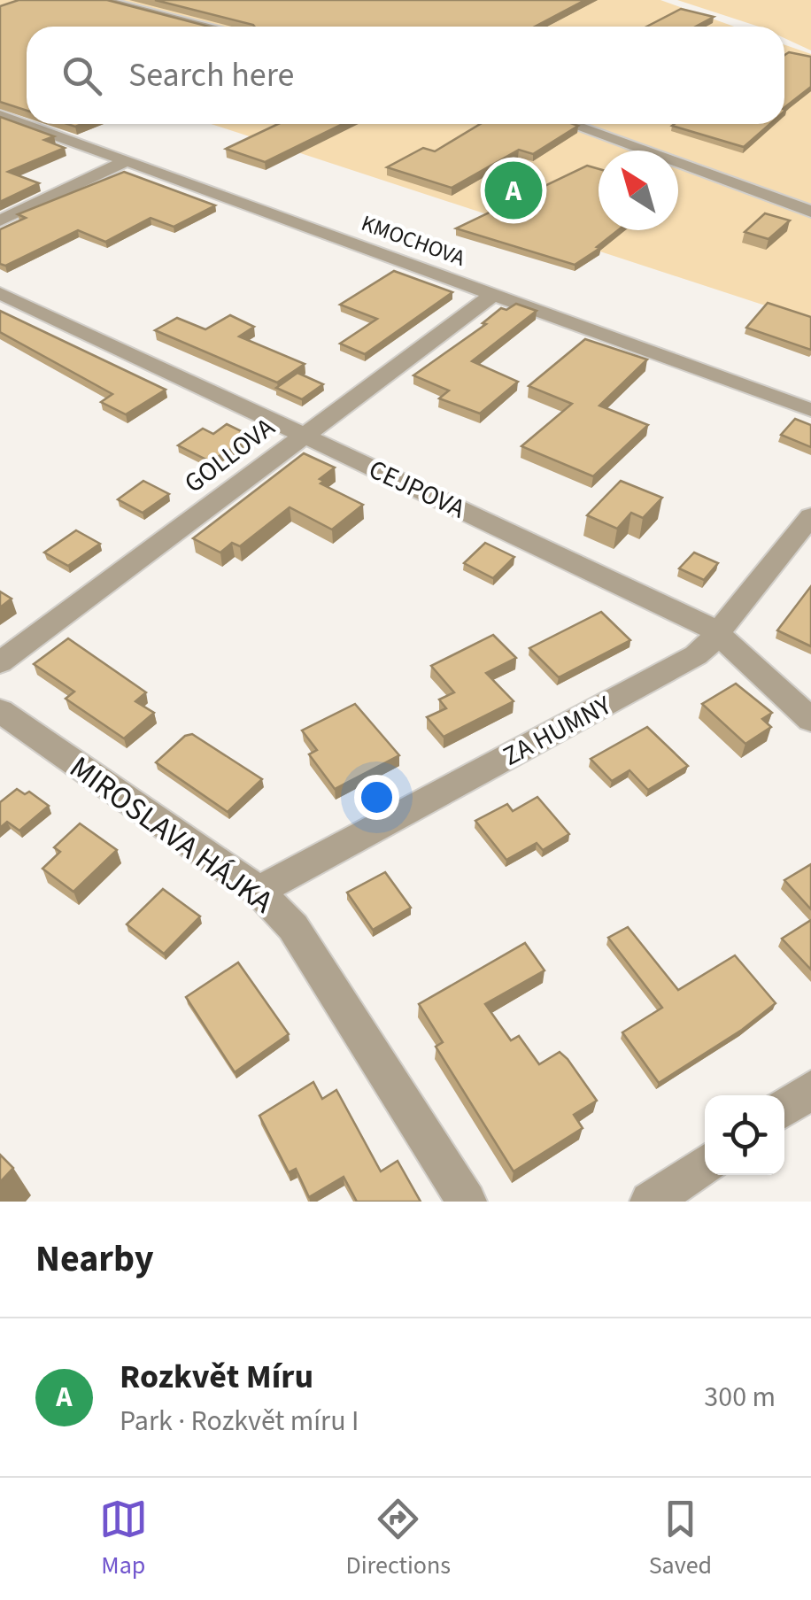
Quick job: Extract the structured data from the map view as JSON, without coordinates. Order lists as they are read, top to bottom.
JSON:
{
  "streets": {
    "street": [
      "KMOCHOVA",
      "GOLLOVA",
      "CEJPOVA",
      "ZA HUMNY",
      "MIROSLAVA HÁJKA"
    ]
  },
  "crossings": [
    ["KMOCHOVA", "GOLLOVA"],
    ["GOLLOVA", "CEJPOVA"],
    ["CEJPOVA", "ZA HUMNY"],
    ["ZA HUMNY", "MIROSLAVA HÁJKA"]
  ],
  "north": "top left",
  "page": {
    "search": "Search here",
    "pins": "A",
    "heading": "Nearby",
    "list": [
      {
        "mark": "A",
        "name": "Rozkvět Míru",
        "note": "Park · Rozkvět míru I",
        "value": "300 m"
      }
    ],
    "nav": ["Map", "Directions", "Saved"]
  }
}
